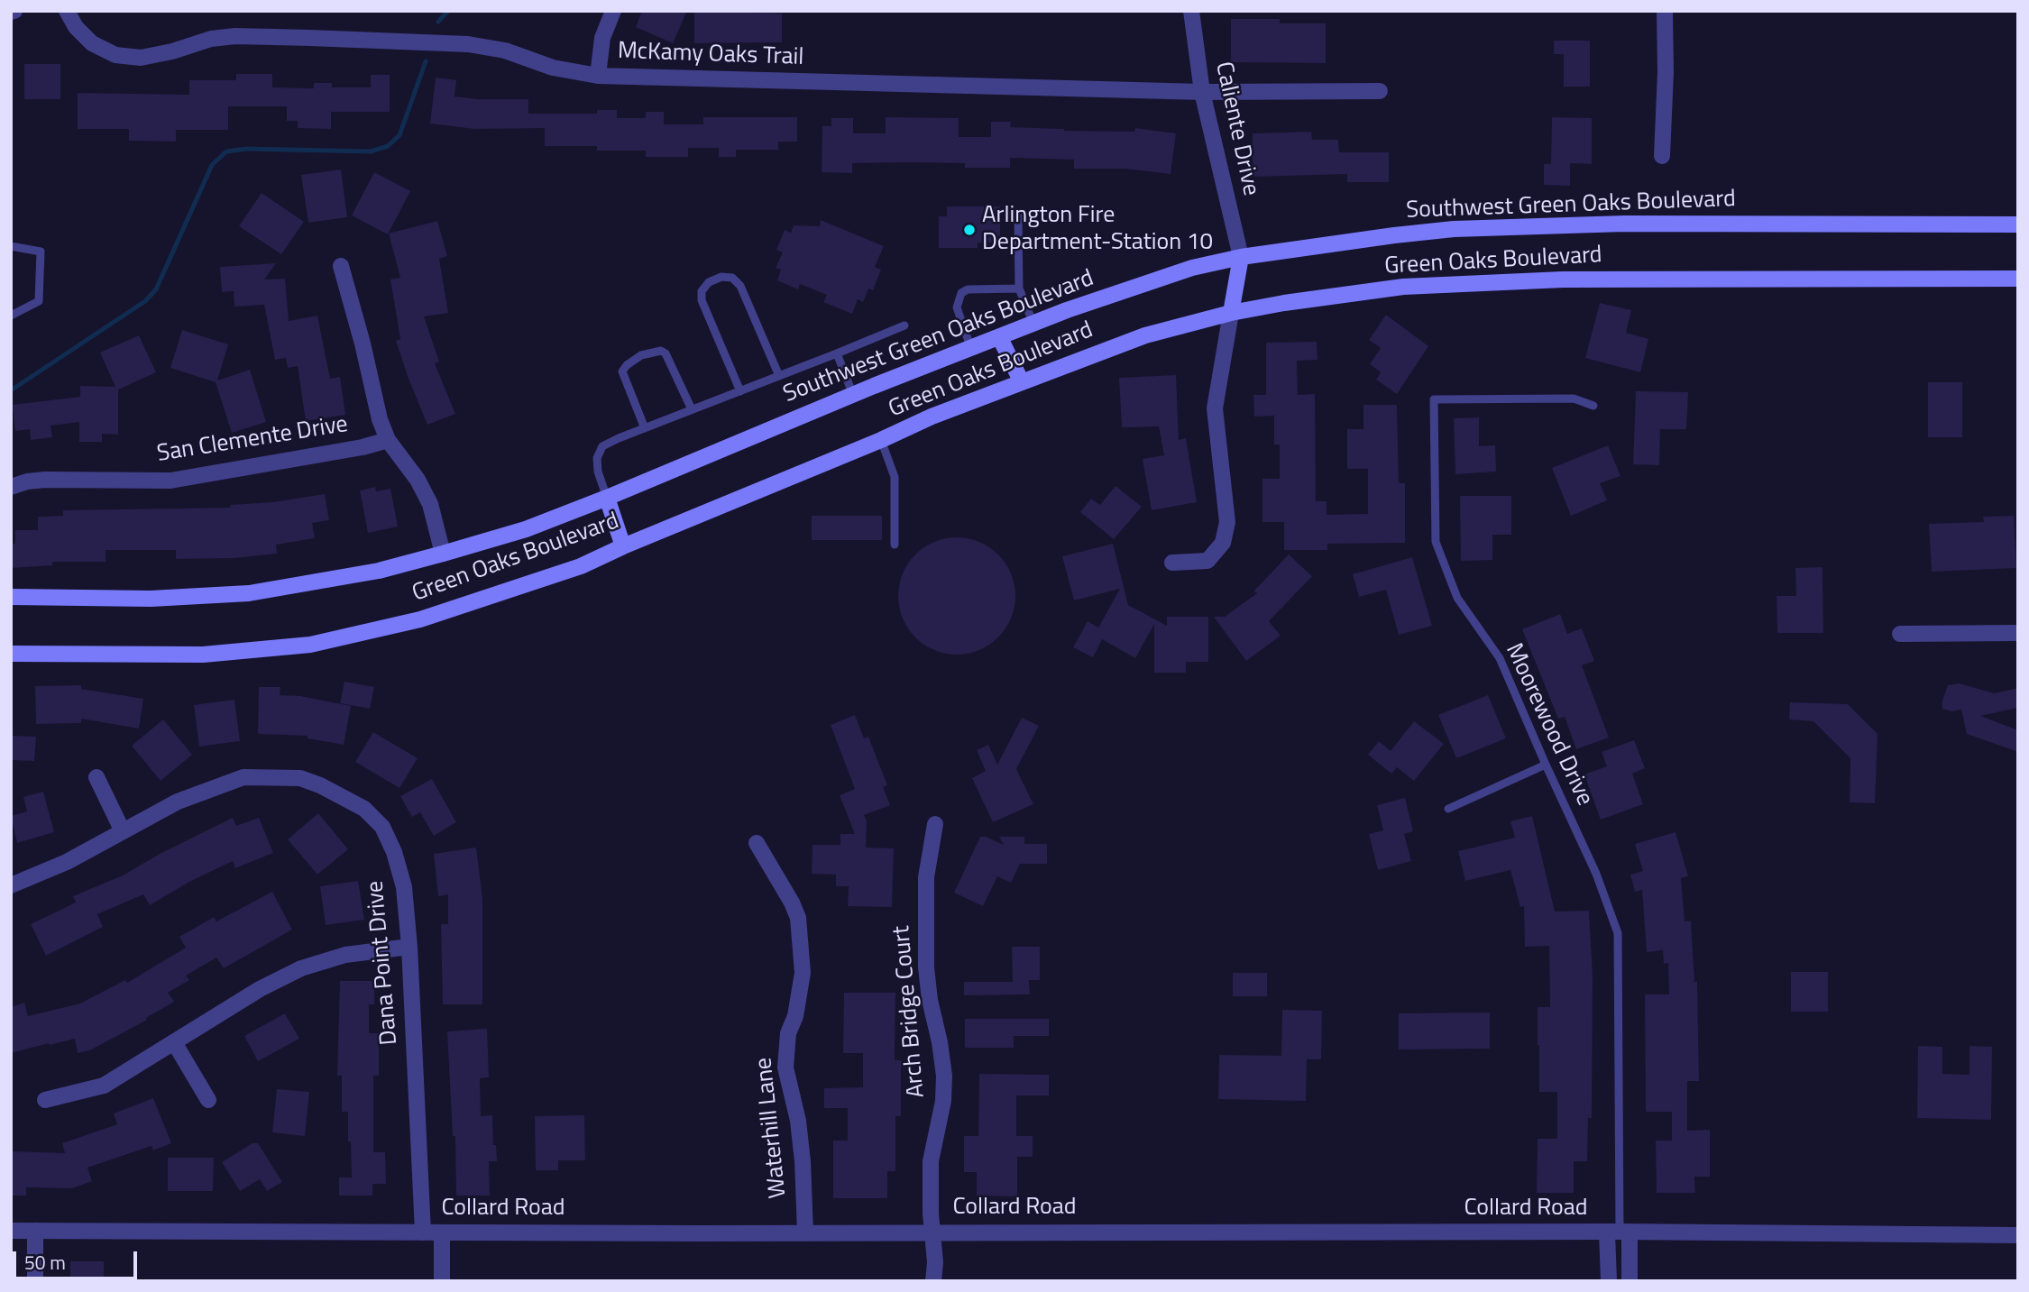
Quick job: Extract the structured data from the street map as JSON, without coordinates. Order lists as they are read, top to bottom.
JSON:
{
  "streets": {
    "main road": ["Southwest Green Oaks Boulevard", "Green Oaks Boulevard"],
    "street": [
      "McKamy Oaks Trail",
      "Caliente Drive",
      "San Clemente Drive",
      "Dana Point Drive",
      "Arch Bridge Court",
      "Waterhill Lane",
      "Collard Road"
    ],
    "lane": ["Moorewood Drive"]
  },
  "crossings": [
    ["McKamy Oaks Trail", "Caliente Drive"],
    ["Caliente Drive", "Southwest Green Oaks Boulevard"],
    ["Moorewood Drive", "Collard Road"],
    ["Dana Point Drive", "Collard Road"],
    ["Arch Bridge Court", "Collard Road"],
    ["Waterhill Lane", "Collard Road"]
  ],
  "places": ["Arlington Fire Department-Station 10"],
  "scale_bar": "50 m"
}
